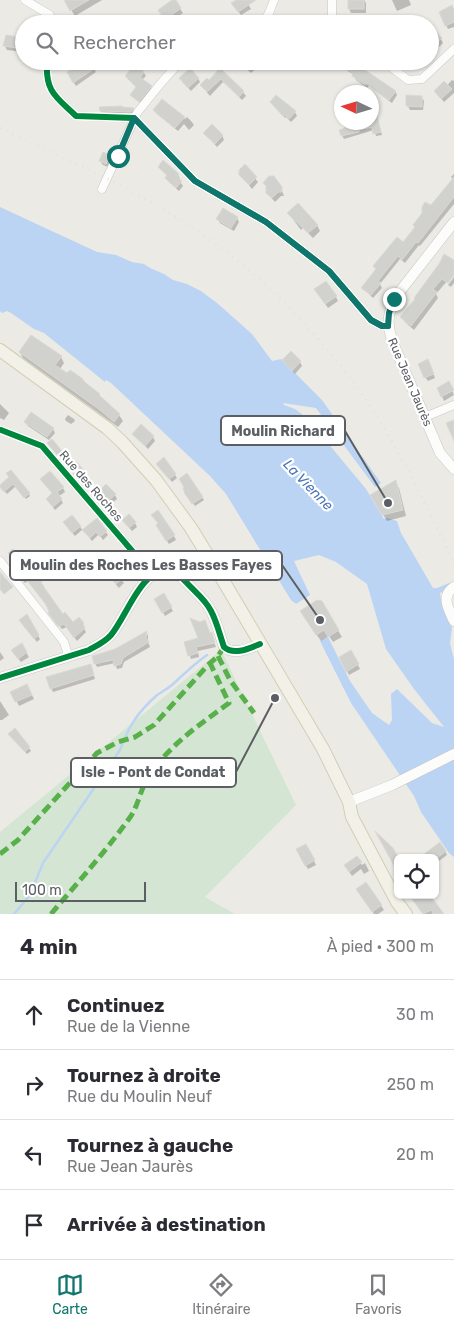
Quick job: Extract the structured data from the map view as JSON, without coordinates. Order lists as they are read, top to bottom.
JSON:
{
  "streets": {
    "street": ["Rue Jean Jaurès", "Rue des Roches"]
  },
  "water": ["La Vienne"],
  "places": ["Moulin Richard", "Moulin des Roches Les Basses Fayes", "Isle - Pont de Condat"],
  "scale_bar": "100 m",
  "north": "left",
  "page": {
    "search": "Rechercher",
    "scale": "100 m",
    "heading": ["4 min", "À pied · 300 m"],
    "list": [
      ["Continuez", "Rue de la Vienne", "30 m"],
      ["Tournez à droite", "Rue du Moulin Neuf", "250 m"],
      ["Tournez à gauche", "Rue Jean Jaurès", "20 m"],
      "Arrivée à destination"
    ],
    "nav": ["Carte", "Itinéraire", "Favoris"]
  }
}
